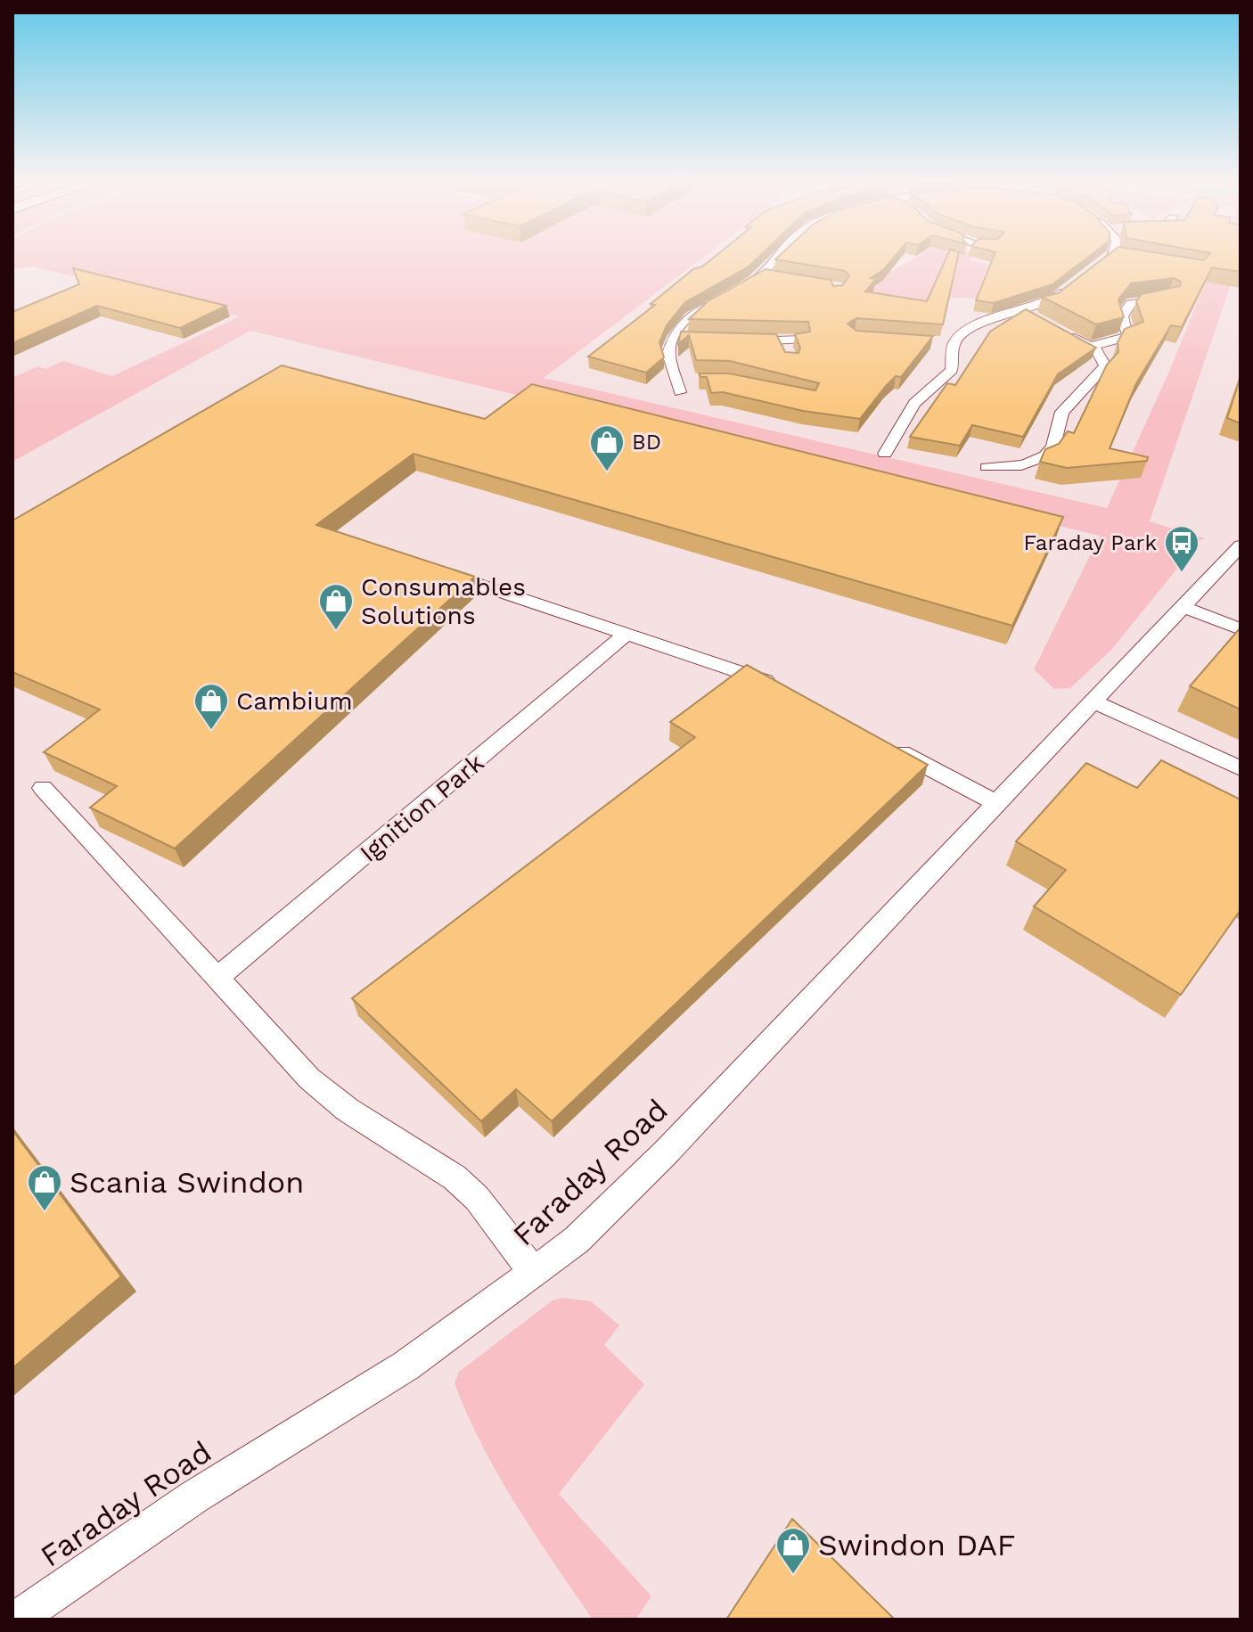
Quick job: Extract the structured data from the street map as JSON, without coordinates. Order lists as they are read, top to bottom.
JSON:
{
  "streets": {
    "street": ["Ignition Park", "Faraday Road"]
  },
  "places": {
    "shop": [
      "BD",
      "Consumables Solutions",
      "Cambium",
      "Scania Swindon",
      "Swindon DAF"
    ],
    "bus stop": ["Faraday Park"]
  }
}
